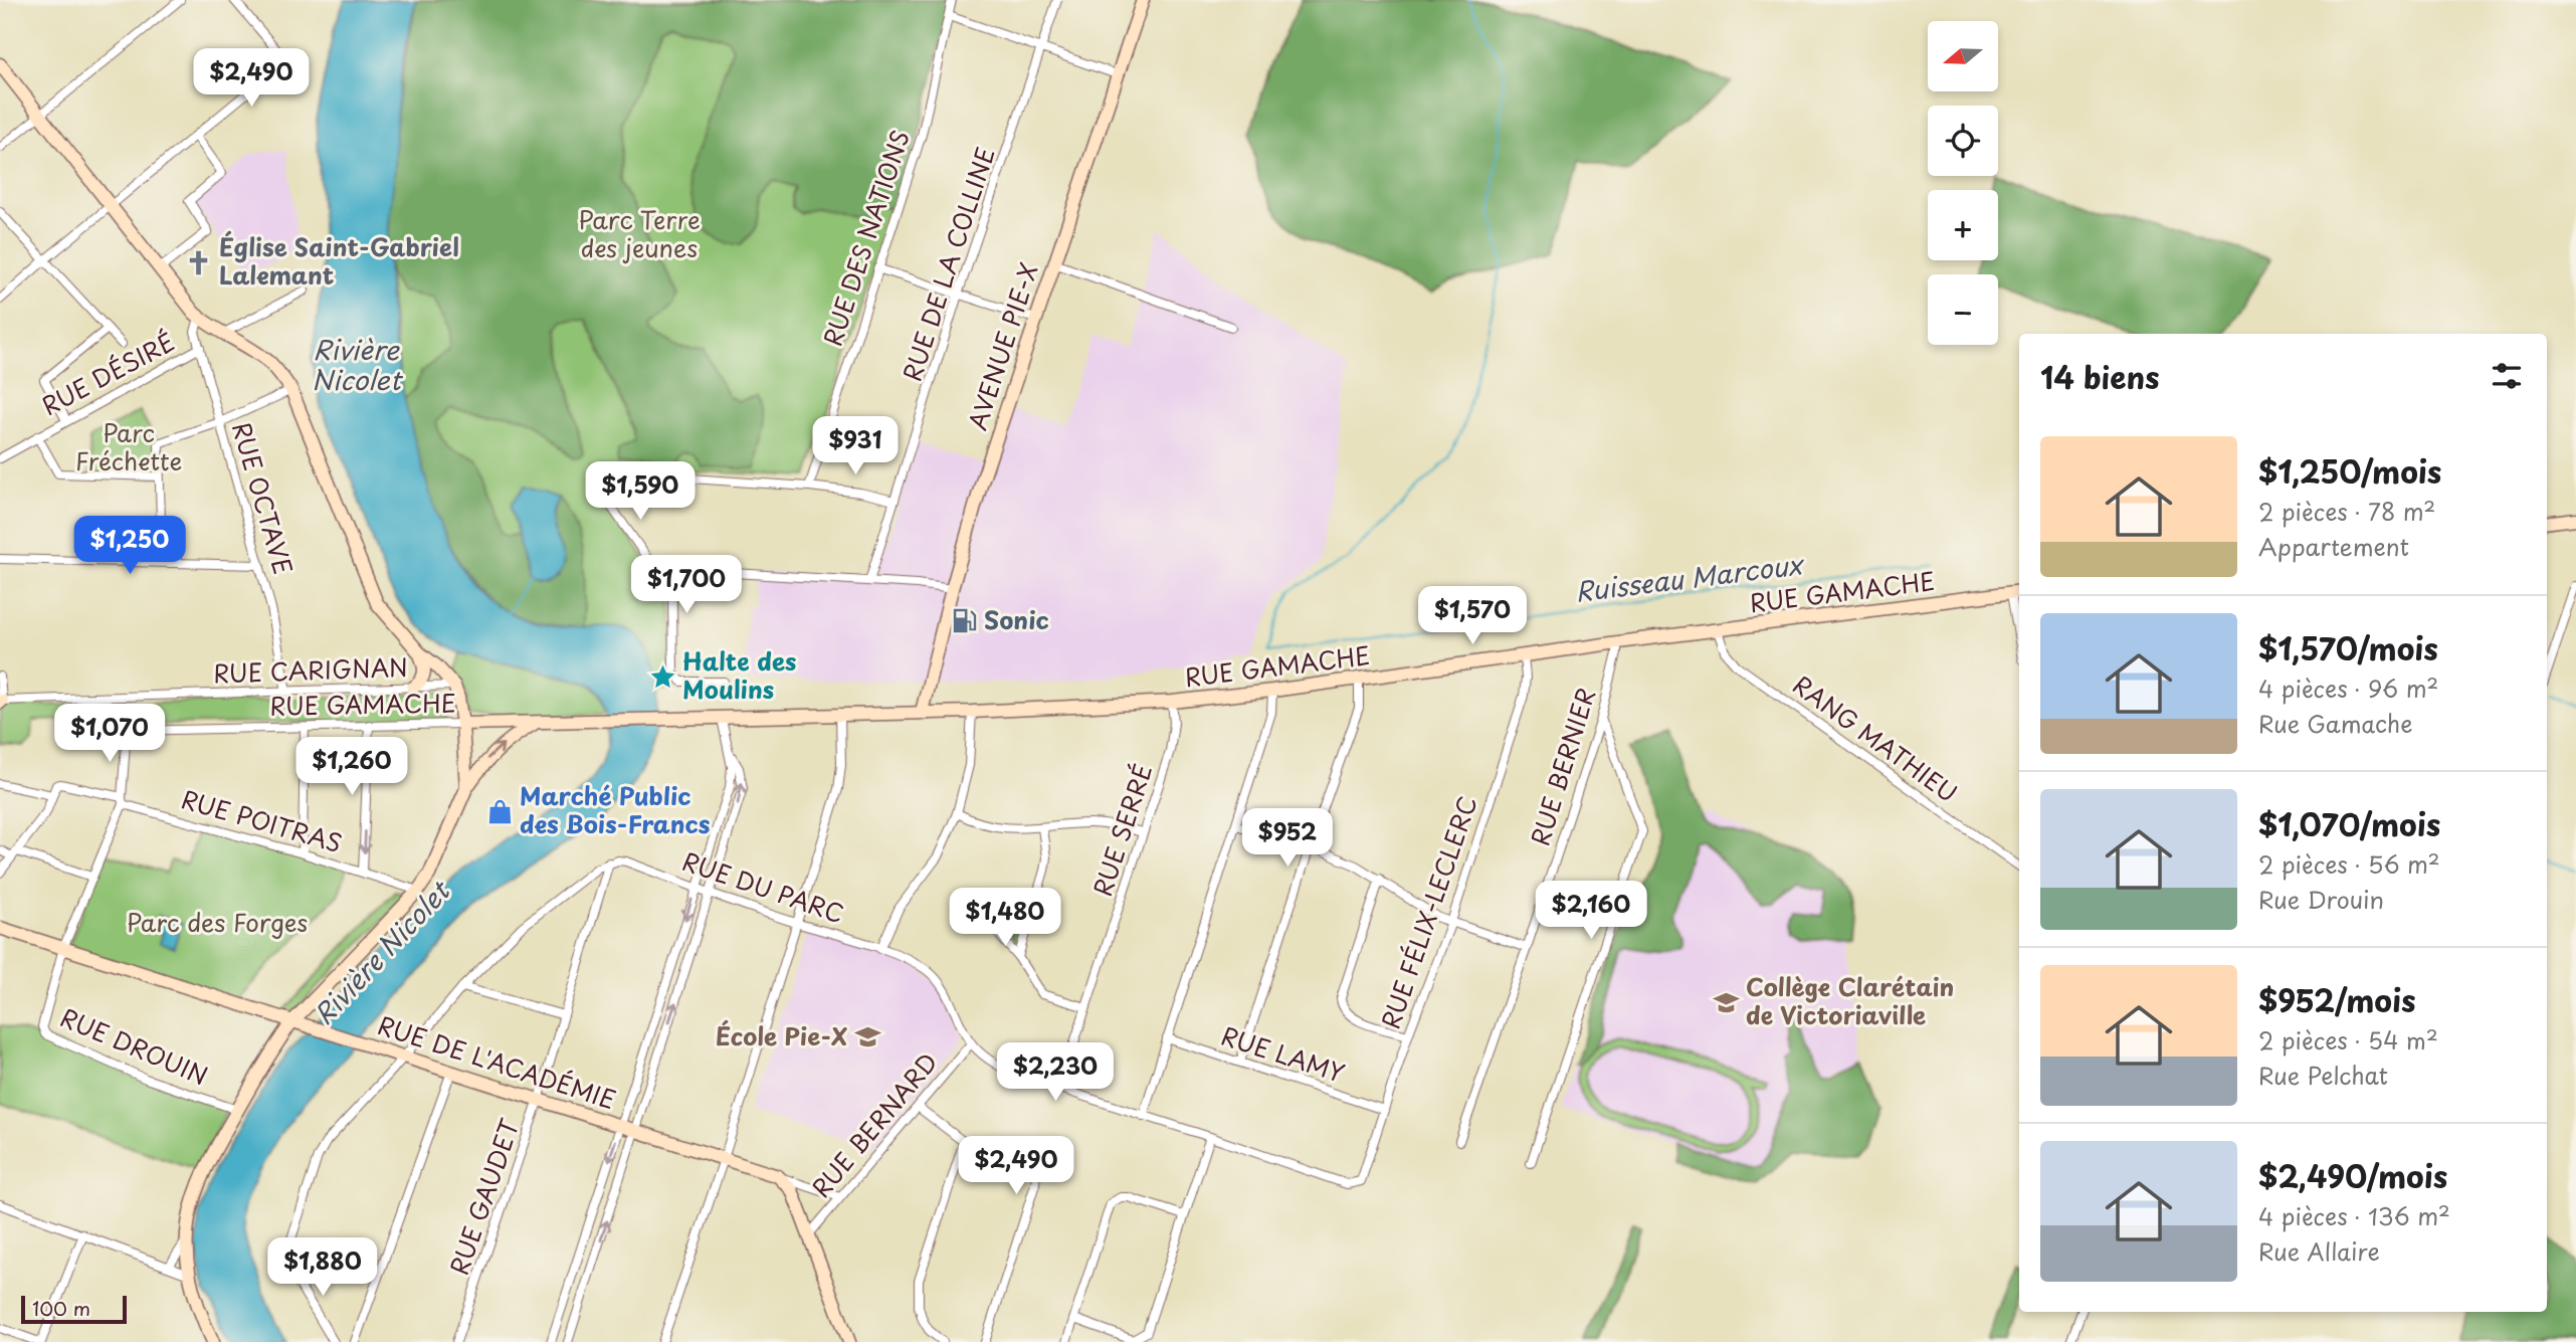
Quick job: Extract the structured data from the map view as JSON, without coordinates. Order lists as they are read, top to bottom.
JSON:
{
  "streets": {
    "street": [
      "RUE DES NATIONS",
      "RUE DE LA COLLINE",
      "AVENUE PIE-X",
      "RUE DÉSIRÉ",
      "RUE OCTAVE",
      "RUE GAMACHE",
      "RUE CARIGNAN",
      "RANG MATHIEU",
      "RUE BERNIER",
      "RUE POITRAS",
      "RUE SERRÉ",
      "RUE DU PARC",
      "RUE FÉLIX-LECLERC",
      "RUE DROUIN",
      "RUE LAMY",
      "RUE DE L'ACADÉMIE",
      "RUE BERNARD",
      "RUE GAUDET"
    ]
  },
  "crossings": [
    ["AVENUE PIE-X", "RUE GAMACHE"],
    ["RUE DÉSIRÉ", "RUE OCTAVE"],
    ["RUE OCTAVE", "RUE CARIGNAN"],
    ["RUE GAMACHE", "RANG MATHIEU"],
    ["RUE GAMACHE", "RUE BERNIER"],
    ["RUE GAMACHE", "RUE SERRÉ"],
    ["RUE GAMACHE", "RUE FÉLIX-LECLERC"],
    ["RUE GAMACHE", "RUE DROUIN"],
    ["RUE POITRAS", "RUE DROUIN"],
    ["RUE SERRÉ", "RUE DU PARC"],
    ["RUE DU PARC", "RUE FÉLIX-LECLERC"],
    ["RUE DU PARC", "RUE BERNARD"],
    ["RUE DU PARC", "RUE GAUDET"],
    ["RUE FÉLIX-LECLERC", "RUE LAMY"],
    ["RUE DROUIN", "RUE DE L'ACADÉMIE"],
    ["RUE DE L'ACADÉMIE", "RUE BERNARD"],
    ["RUE DE L'ACADÉMIE", "RUE GAUDET"]
  ],
  "water": ["Rivière Nicolet", "Ruisseau Marcoux"],
  "parks": ["Parc Terre des jeunes", "Parc Fréchette", "Parc des Forges"],
  "places": {
    "church": ["Église Saint-Gabriel Lalemant"],
    "fuel station": ["Sonic"],
    "place": ["Halte des Moulins"],
    "shop": ["Marché Public des Bois-Francs"],
    "school or university": ["Collège Clarétain de Victoriaville", "École Pie-X"]
  },
  "scale_bar": "100 m",
  "north": "left",
  "page": {
    "map_buttons": ["+", "−"],
    "price": [
      "$2,490",
      "$931",
      "$1,590",
      "$1,250",
      "$1,700",
      "$1,570",
      "$1,070",
      "$1,260",
      "$952",
      "$2,160",
      "$1,480",
      "$2,230",
      "$2,490",
      "$1,880"
    ],
    "heading": "14 biens",
    "list": [
      {
        "name": "$1,250/mois",
        "note": "2 pièces · 78 m² · Appartement"
      },
      {
        "name": "$1,570/mois",
        "note": "4 pièces · 96 m² · Rue Gamache"
      },
      {
        "name": "$1,070/mois",
        "note": "2 pièces · 56 m² · Rue Drouin"
      },
      {
        "name": "$952/mois",
        "note": "2 pièces · 54 m² · Rue Pelchat"
      },
      {
        "name": "$2,490/mois",
        "note": "4 pièces · 136 m² · Rue Allaire"
      }
    ],
    "scale": "100 m"
  }
}
